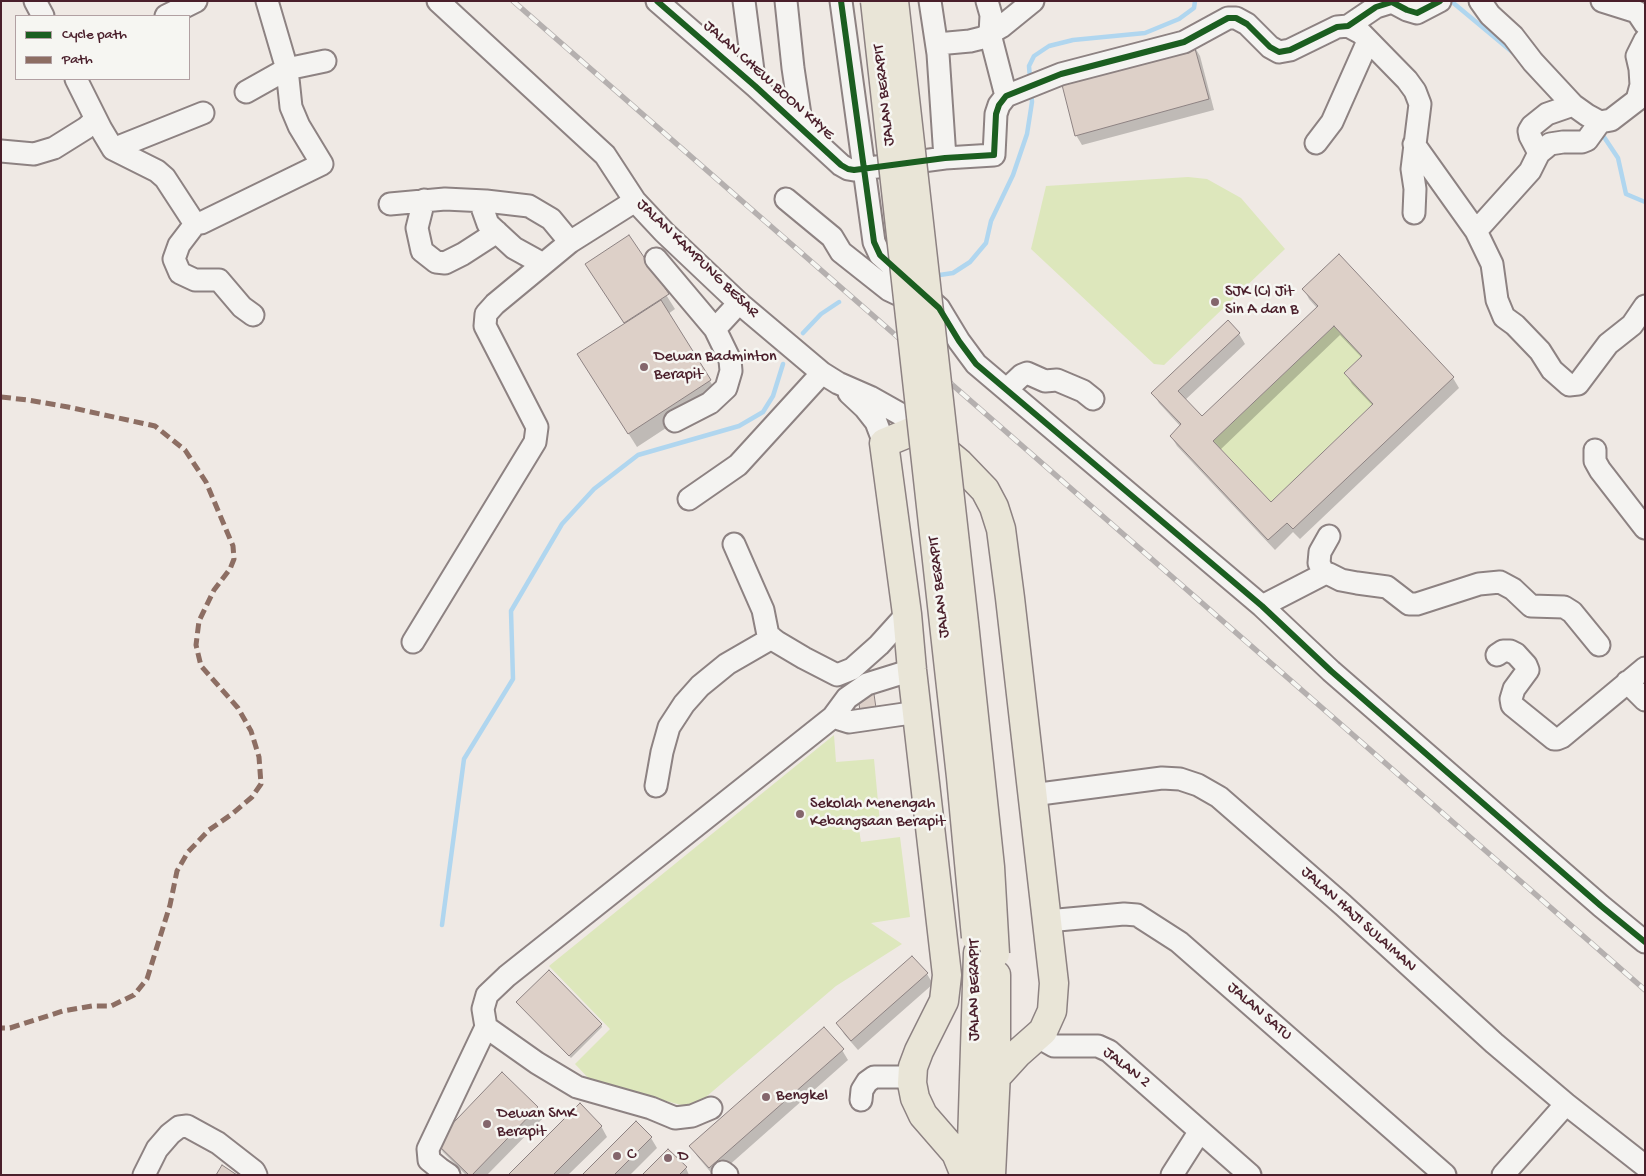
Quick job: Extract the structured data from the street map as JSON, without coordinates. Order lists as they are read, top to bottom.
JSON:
{
  "streets": {
    "main road": ["JALAN BERAPIT"],
    "street": [
      "JALAN CHEW BOON KHYE",
      "JALAN KAMPUNG BESAR",
      "JALAN HAJI SULAIMAN",
      "JALAN SATU",
      "JALAN 2"
    ]
  },
  "places": [
    "SJK (C) Jit Sin A dan B",
    "Dewan Badminton Berapit",
    "Sekolah Menengah Kebangsaan Berapit",
    "Bengkel",
    "Dewan SMK Berapit",
    "C",
    "D"
  ],
  "legend": ["Cycle path", "Path"]
}
